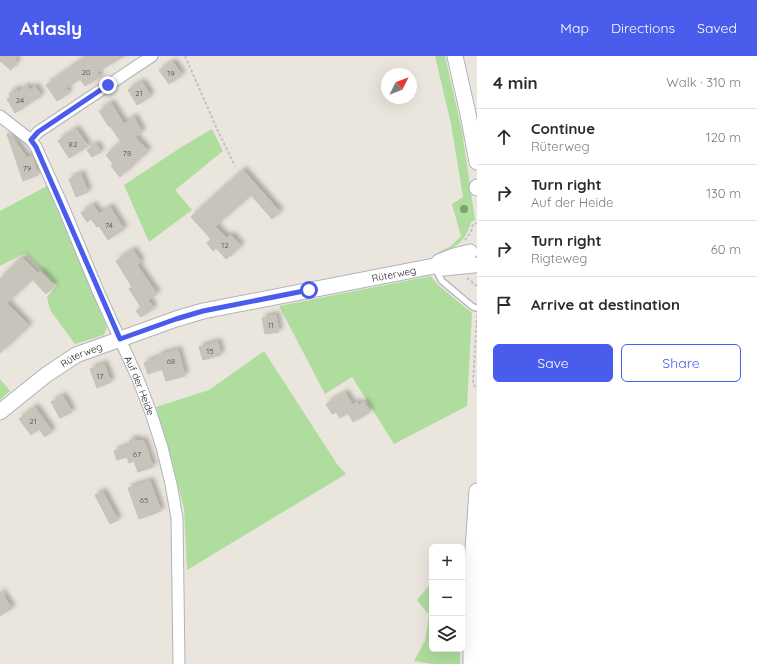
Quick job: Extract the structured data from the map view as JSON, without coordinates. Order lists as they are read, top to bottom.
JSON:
{
  "streets": {
    "street": ["Rüterweg", "Auf der Heide"]
  },
  "crossings": [
    ["Rüterweg", "Auf der Heide"]
  ],
  "house_numbers": [
    "20",
    "19",
    "21",
    "24",
    "82",
    "78",
    "79",
    "74",
    "12",
    "11",
    "15",
    "68",
    "17",
    "21",
    "67",
    "65"
  ],
  "north": "top right",
  "page": {
    "header": "Atlasly",
    "nav": ["Map", "Directions", "Saved"],
    "heading": ["4 min", "Walk · 310 m"],
    "list": [
      ["Continue", "Rüterweg", "120 m"],
      ["Turn right", "Auf der Heide", "130 m"],
      ["Turn right", "Rigteweg", "60 m"],
      "Arrive at destination"
    ],
    "buttons": ["Save", "Share"],
    "map_buttons": ["+", "−"]
  }
}
